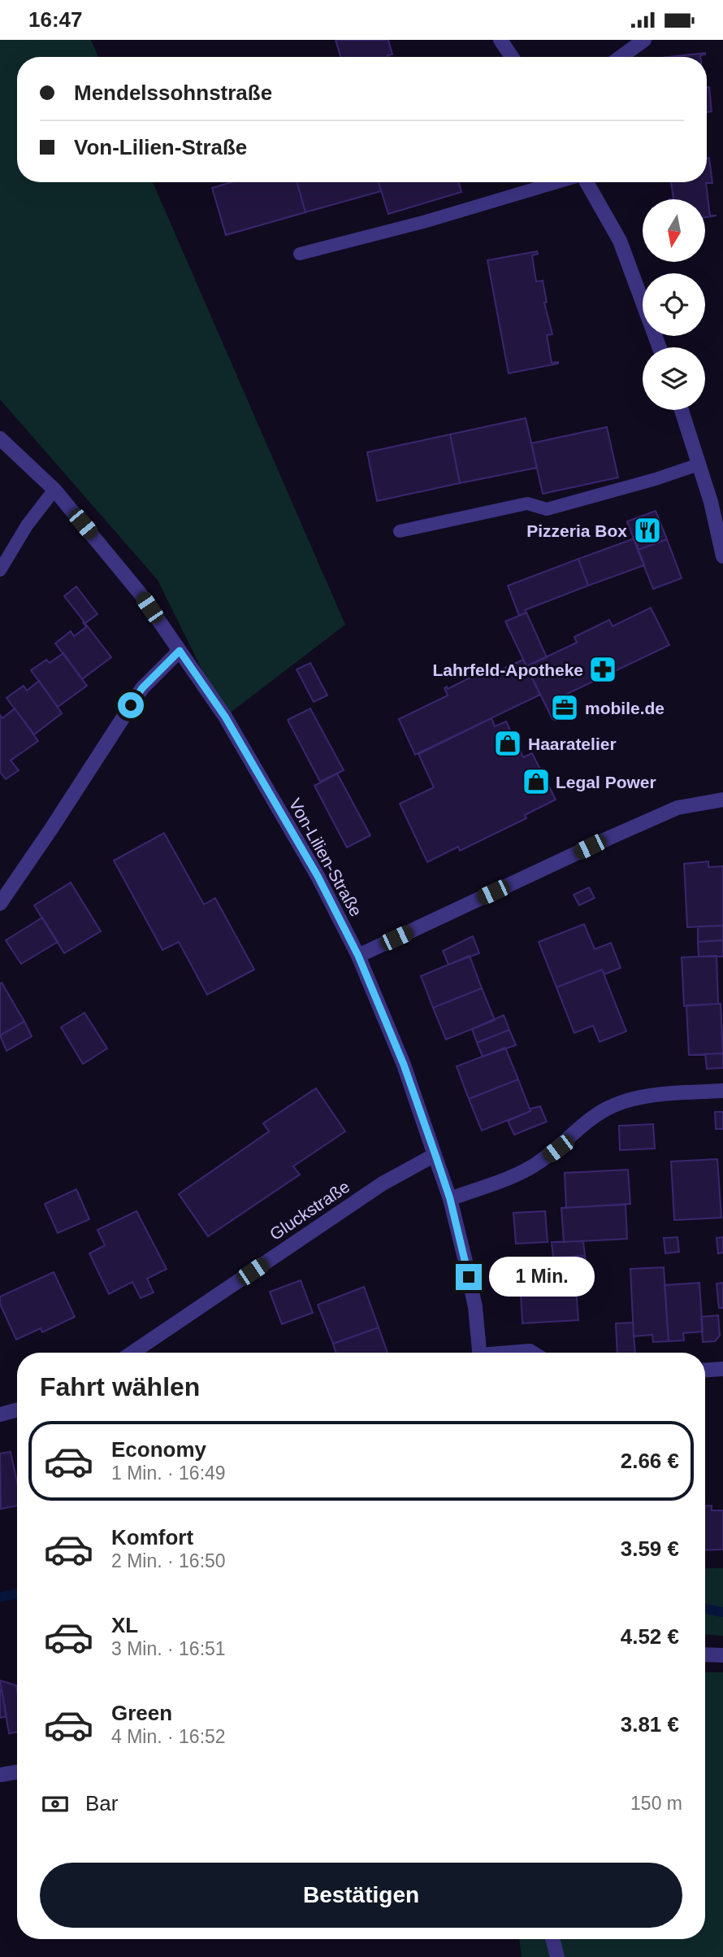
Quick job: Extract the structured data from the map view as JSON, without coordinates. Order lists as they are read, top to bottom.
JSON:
{
  "streets": {
    "street": ["Von-Lilien-Straße", "Gluckstraße"]
  },
  "crossings": [
    ["Von-Lilien-Straße", "Gluckstraße"]
  ],
  "places": {
    "restaurant": ["Pizzeria Box"],
    "pharmacy": ["Lahrfeld-Apotheke"],
    "office": ["mobile.de"],
    "shop": ["Haaratelier", "Legal Power"]
  },
  "north": "bottom",
  "page": {
    "status": "16:47",
    "banner": ["Mendelssohnstraße", "Von-Lilien-Straße"],
    "bubble": "1 Min.",
    "heading": "Fahrt wählen",
    "list": [
      {
        "name": "Economy",
        "note": "1 Min. · 16:49",
        "value": "2.66 €"
      },
      {
        "name": "Komfort",
        "note": "2 Min. · 16:50",
        "value": "3.59 €"
      },
      {
        "name": "XL",
        "note": "3 Min. · 16:51",
        "value": "4.52 €"
      },
      {
        "name": "Green",
        "note": "4 Min. · 16:52",
        "value": "3.81 €"
      }
    ],
    "pay": ["Bar", "150 m"],
    "buttons": "Bestätigen"
  }
}
